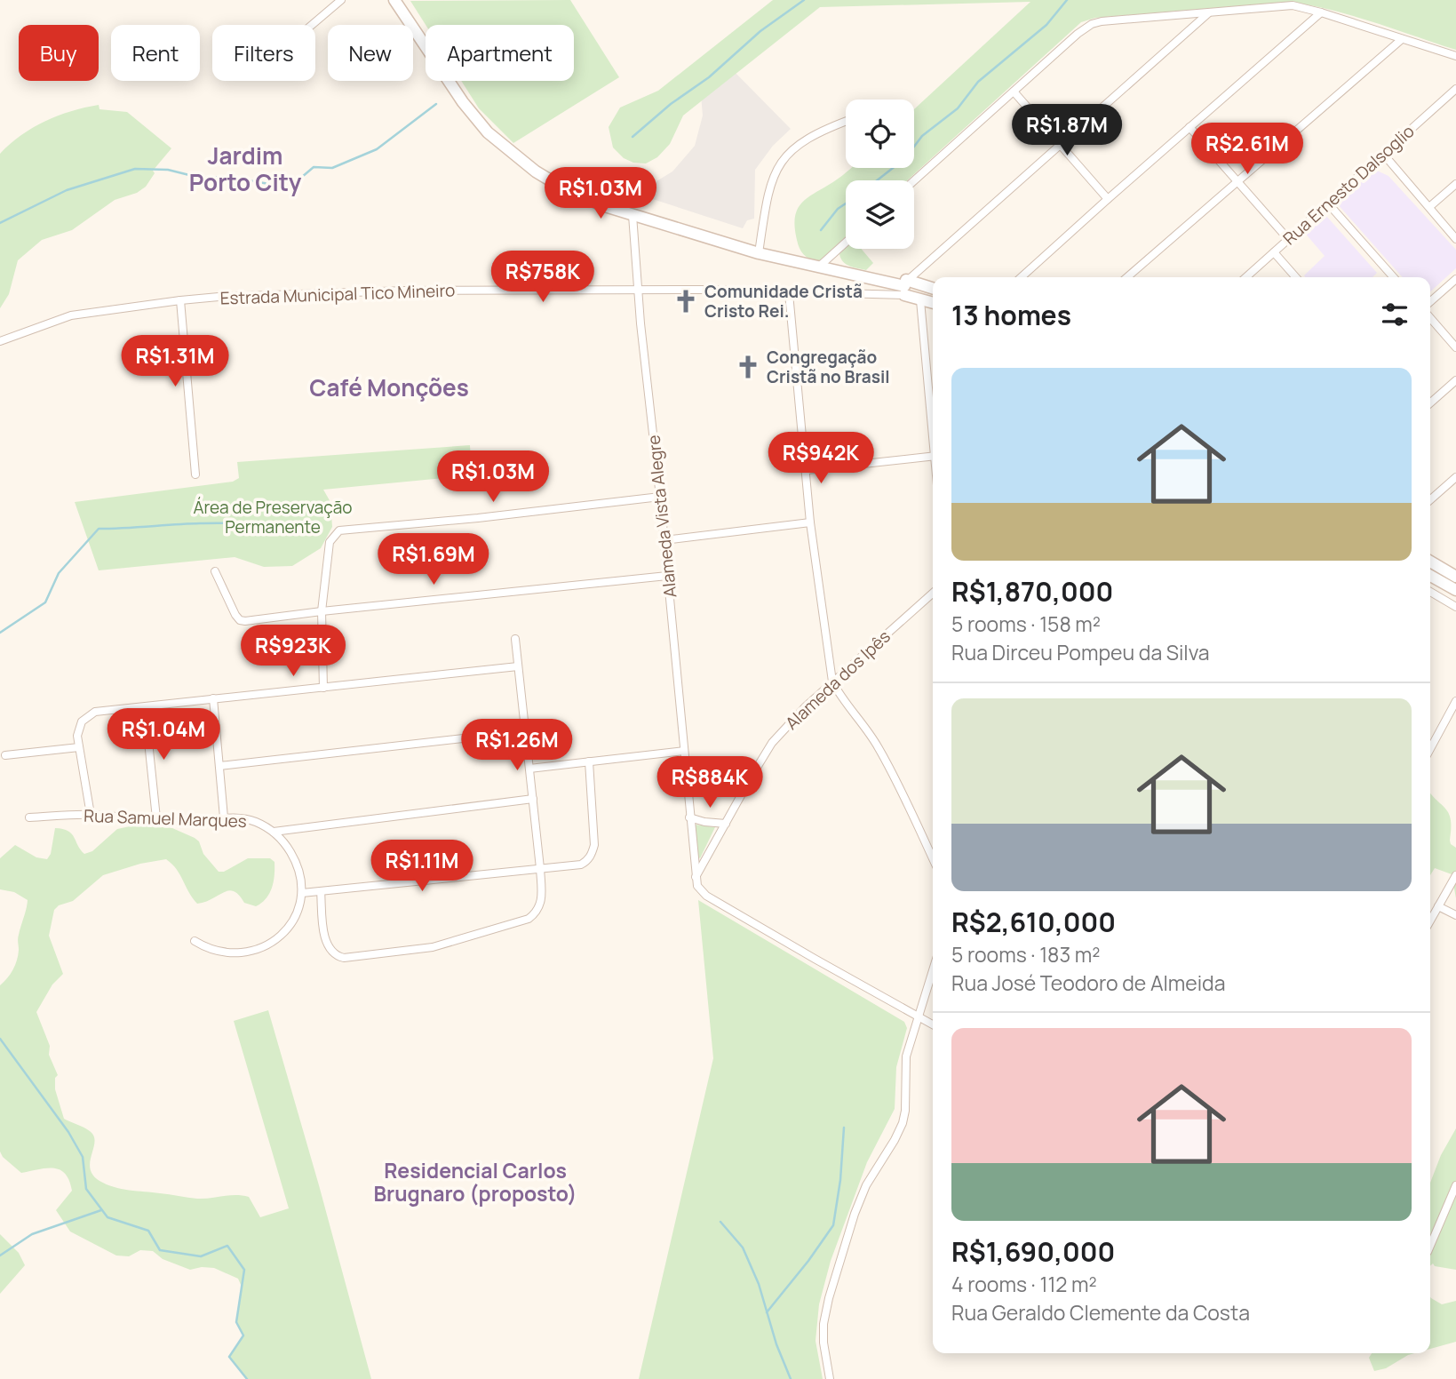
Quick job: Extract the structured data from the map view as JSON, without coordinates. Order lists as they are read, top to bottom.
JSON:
{
  "streets": {
    "street": [
      "Rua Ernesto Dalsoglio",
      "Estrada Municipal Tico Mineiro",
      "Alameda Vista Alegre",
      "Alameda dos Ipês",
      "Rua Samuel Marques"
    ]
  },
  "crossings": [
    ["Estrada Municipal Tico Mineiro", "Alameda Vista Alegre"],
    ["Alameda Vista Alegre", "Alameda dos Ipês"]
  ],
  "districts": ["Jardim Porto City", "Café Monções", "Residencial Carlos Brugnaro (proposto)"],
  "parks": ["Área de Preservação Permanente"],
  "places": {
    "church": ["Comunidade Cristã Cristo Rei.", "Congregação Cristã no Brasil"]
  },
  "page": {
    "chip": [
      "Buy",
      "Rent",
      "Filters",
      "New",
      "Apartment"
    ],
    "price": [
      "R$1.87M",
      "R$2.61M",
      "R$1.03M",
      "R$758K",
      "R$1.31M",
      "R$942K",
      "R$1.03M",
      "R$1.69M",
      "R$923K",
      "R$1.04M",
      "R$1.26M",
      "R$884K",
      "R$1.11M"
    ],
    "heading": "13 homes",
    "list": [
      {
        "name": "R$1,870,000",
        "note": "5 rooms · 158 m² · Rua Dirceu Pompeu da Silva"
      },
      {
        "name": "R$2,610,000",
        "note": "5 rooms · 183 m² · Rua José Teodoro de Almeida"
      },
      {
        "name": "R$1,690,000",
        "note": "4 rooms · 112 m² · Rua Geraldo Clemente da Costa"
      }
    ]
  }
}
